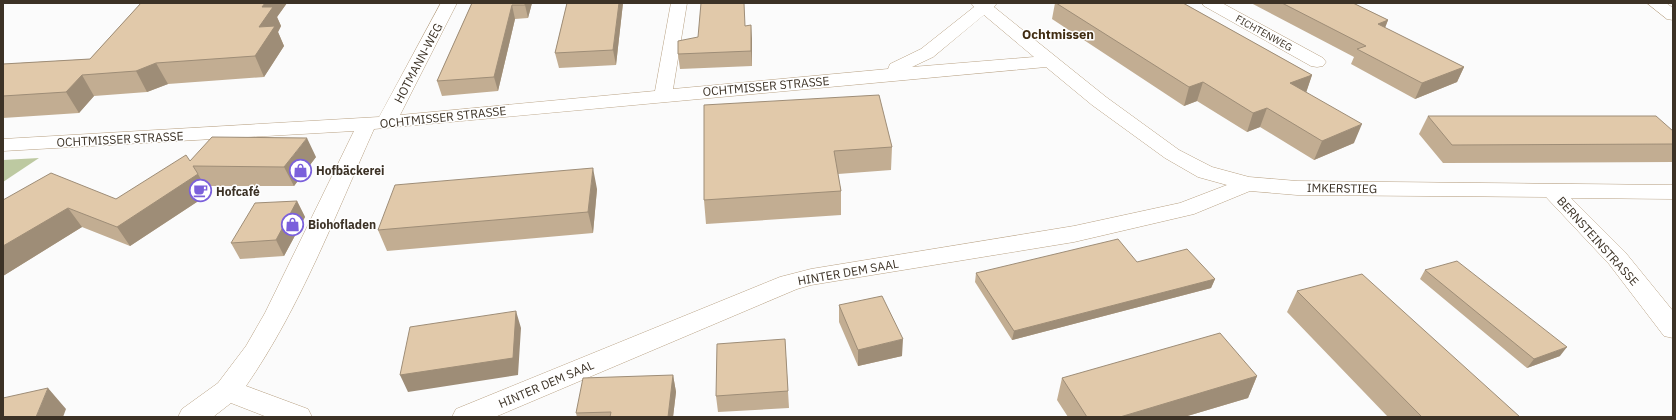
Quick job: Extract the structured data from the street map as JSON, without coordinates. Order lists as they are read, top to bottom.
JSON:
{
  "streets": {
    "street": [
      "FICHTENWEG",
      "HOTMANN-WEG",
      "OCHTMISSER STRASSE",
      "IMKERSTIEG",
      "BERNSTEINSTRASSE",
      "HINTER DEM SAAL"
    ]
  },
  "crossings": [
    ["HOTMANN-WEG", "OCHTMISSER STRASSE"],
    ["OCHTMISSER STRASSE", "IMKERSTIEG"],
    ["IMKERSTIEG", "BERNSTEINSTRASSE"],
    ["IMKERSTIEG", "HINTER DEM SAAL"]
  ],
  "districts": ["Ochtmissen"],
  "places": {
    "shop": ["Hofbäckerei", "Biohofladen"],
    "cafe": ["Hofcafé"]
  }
}
